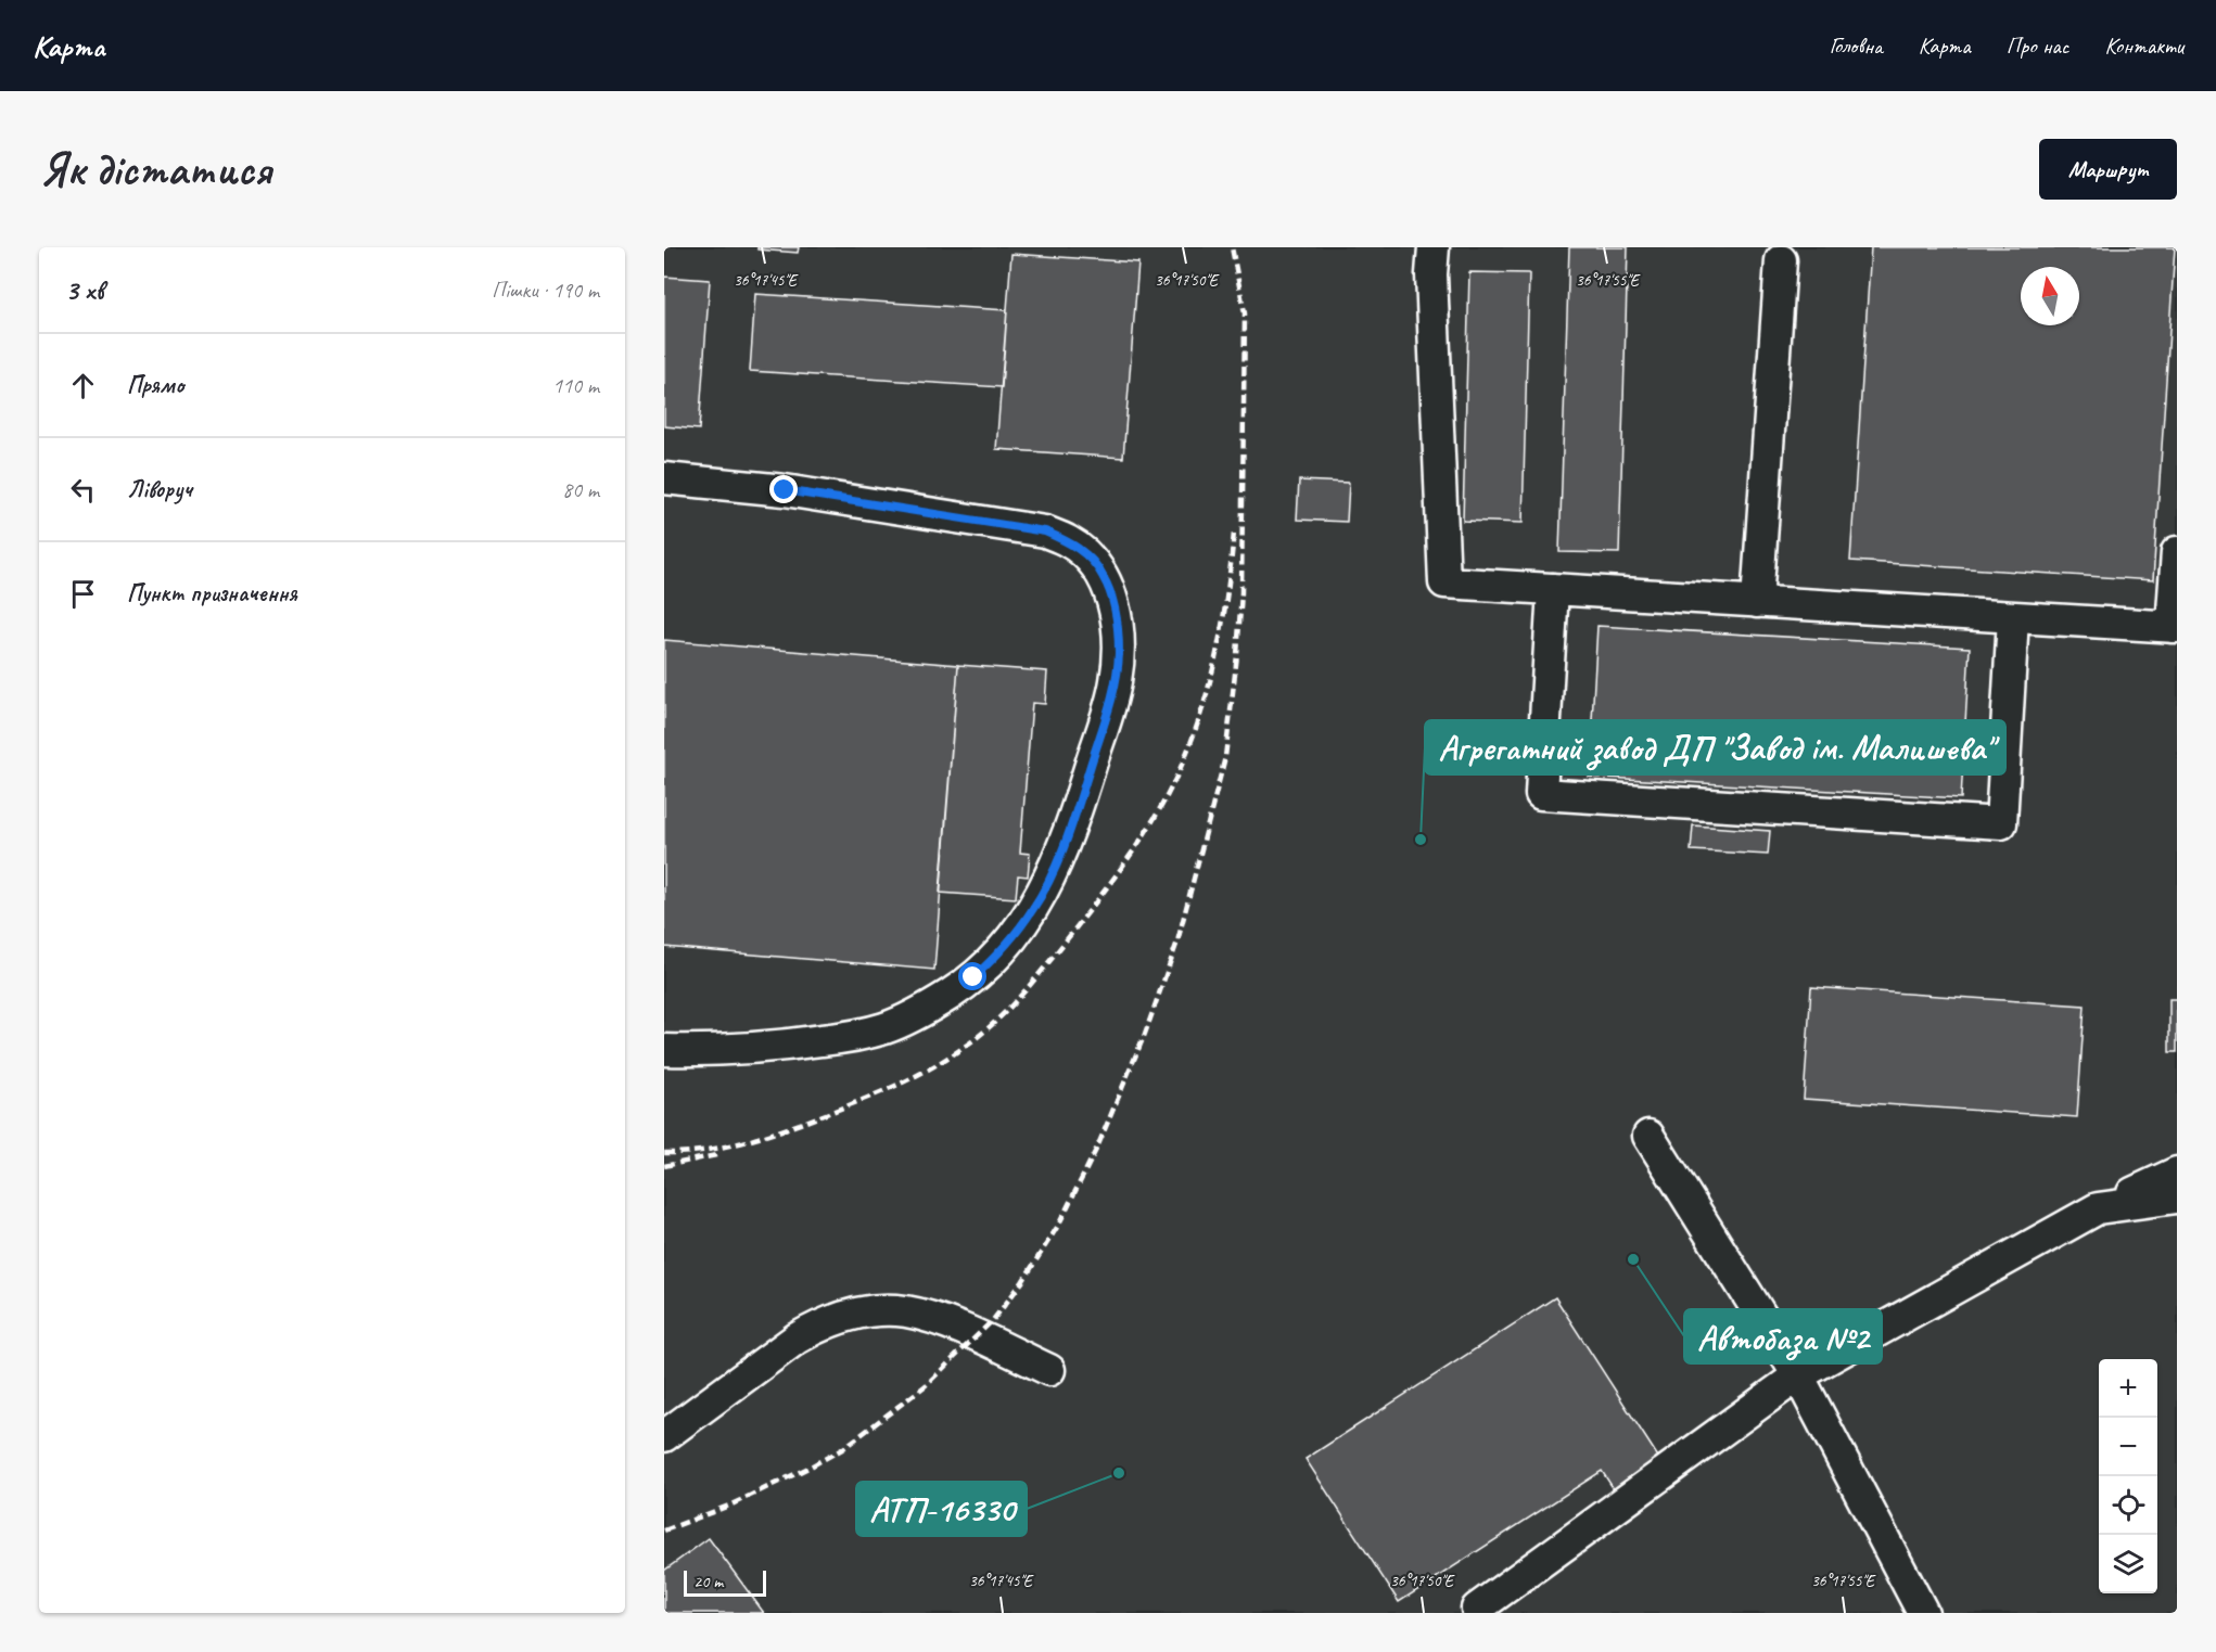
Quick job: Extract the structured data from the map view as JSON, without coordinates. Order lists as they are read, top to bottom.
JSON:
{
  "places": ["Агрегатний завод ДП \"Завод ім. Малишева\"", "Автобаза №2", "АТП-16330"],
  "scale_bar": "20 m",
  "north": "top",
  "page": {
    "header": "Карта",
    "nav": [
      "Головна",
      "Карта",
      "Про нас",
      "Контакти"
    ],
    "buttons": "Маршрут",
    "title": "Як дістатися",
    "heading": ["3 хв", "Пішки · 190 m"],
    "list": [
      ["Прямо", "110 m"],
      ["Ліворуч", "80 m"],
      "Пункт призначення"
    ],
    "map_buttons": ["+", "−"],
    "scale": "20 m"
  },
  "coordinates": ["36°17'45\"E", "36°17'50\"E", "36°17'55\"E"]
}
